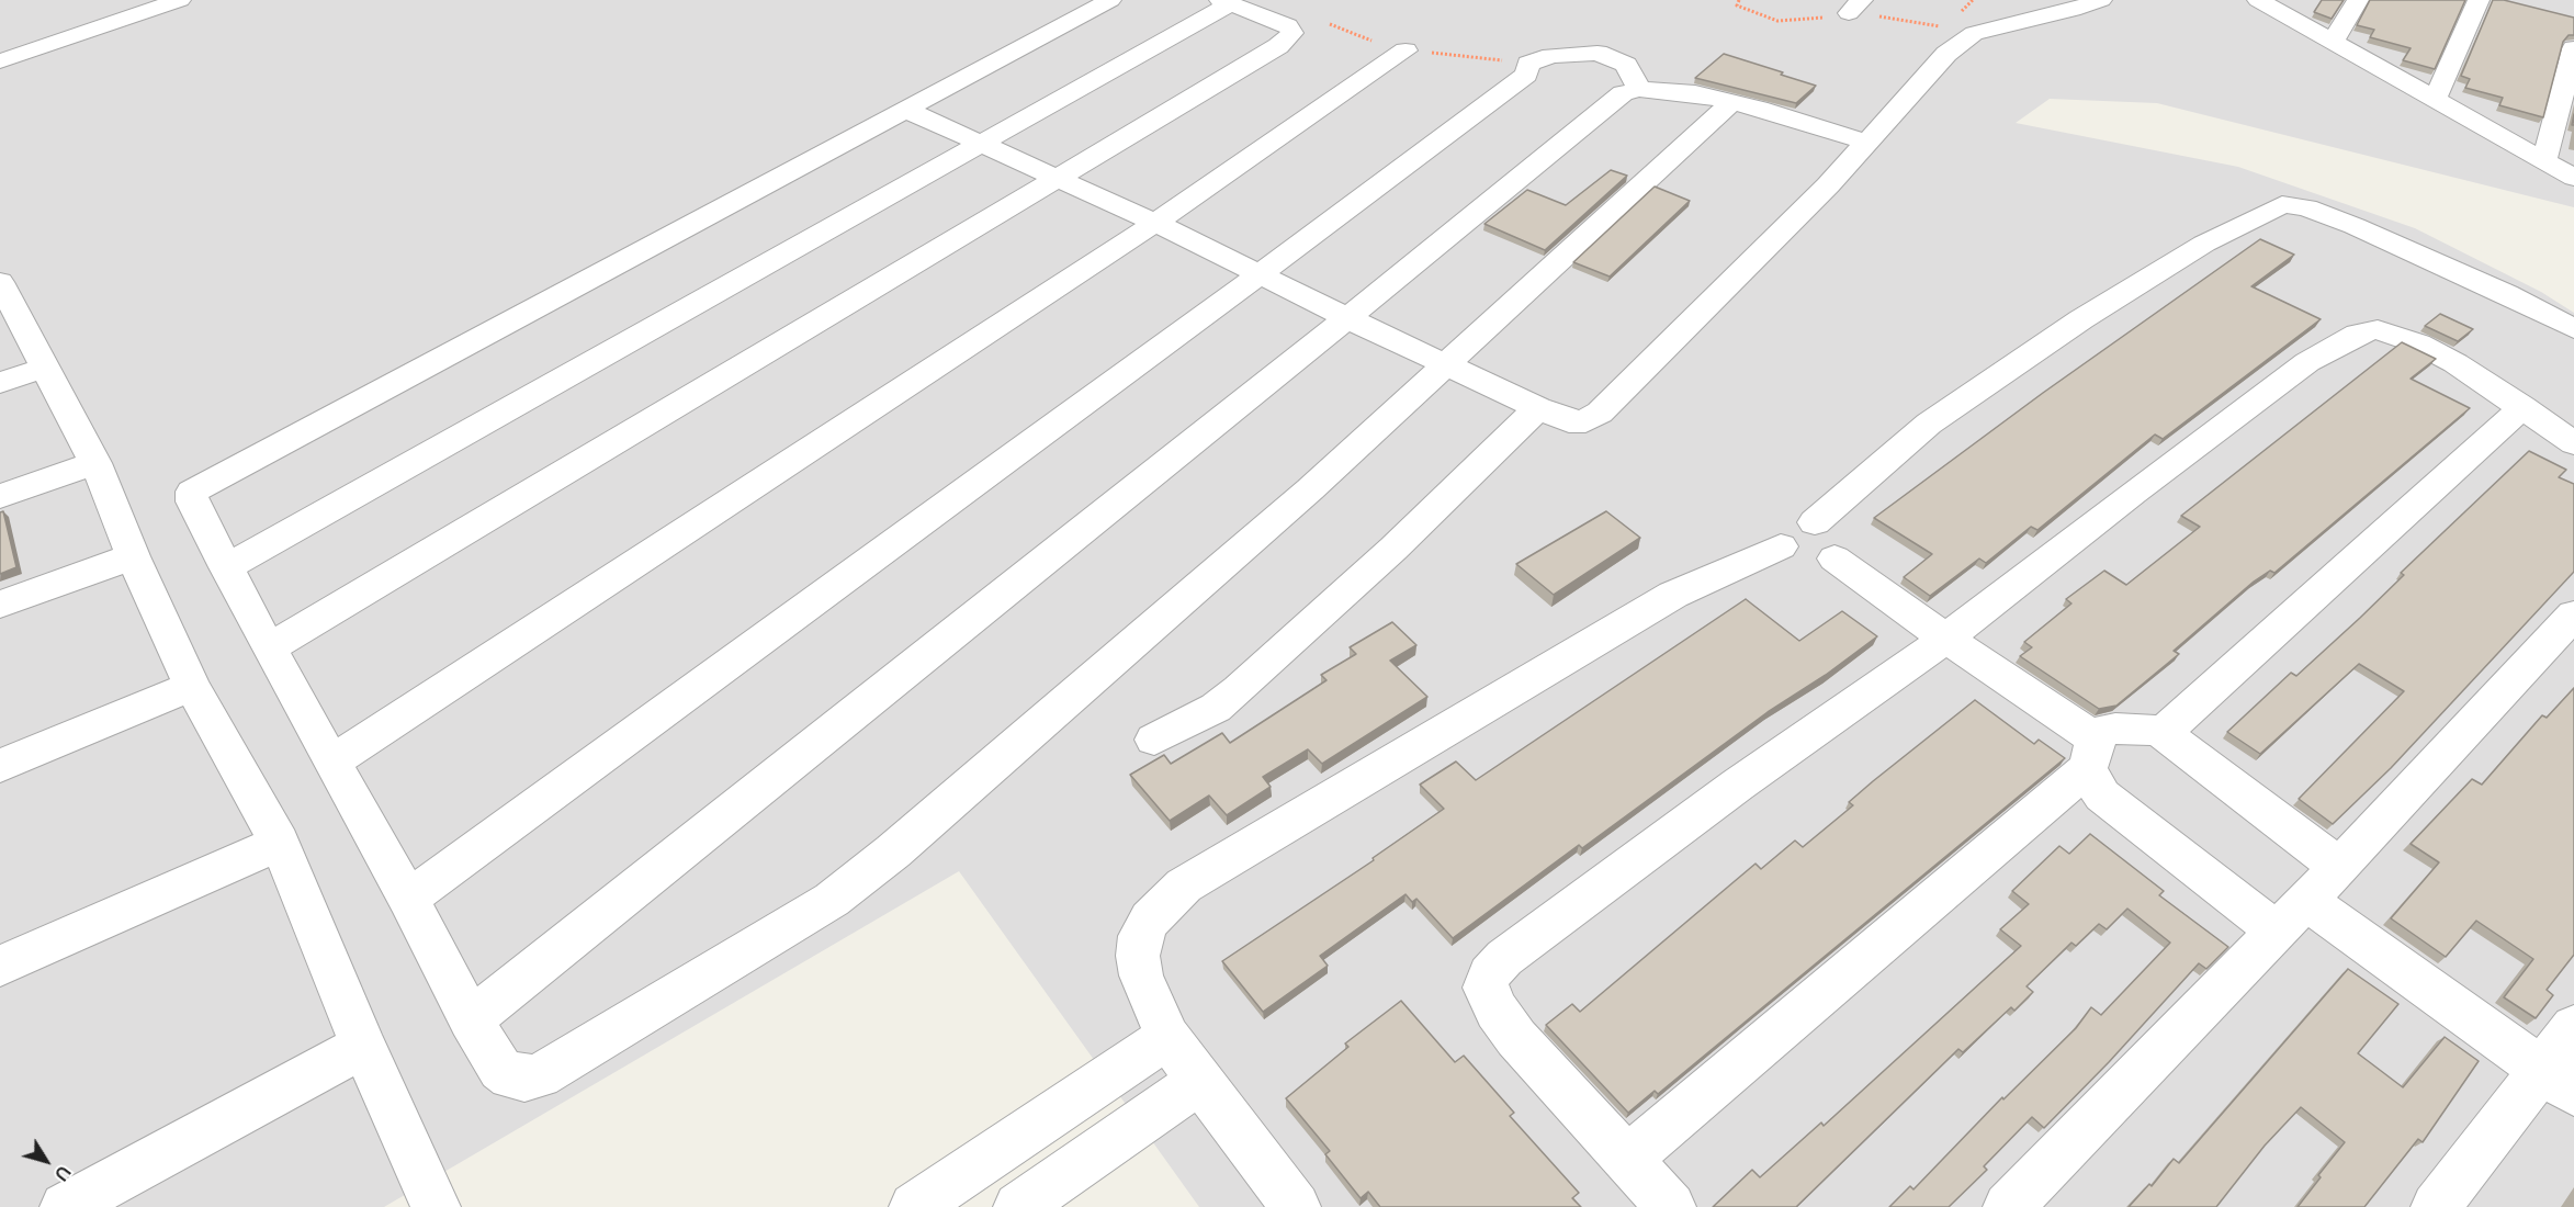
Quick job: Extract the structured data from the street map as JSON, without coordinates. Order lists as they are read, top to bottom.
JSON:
{
  "north": "bottom right"
}
